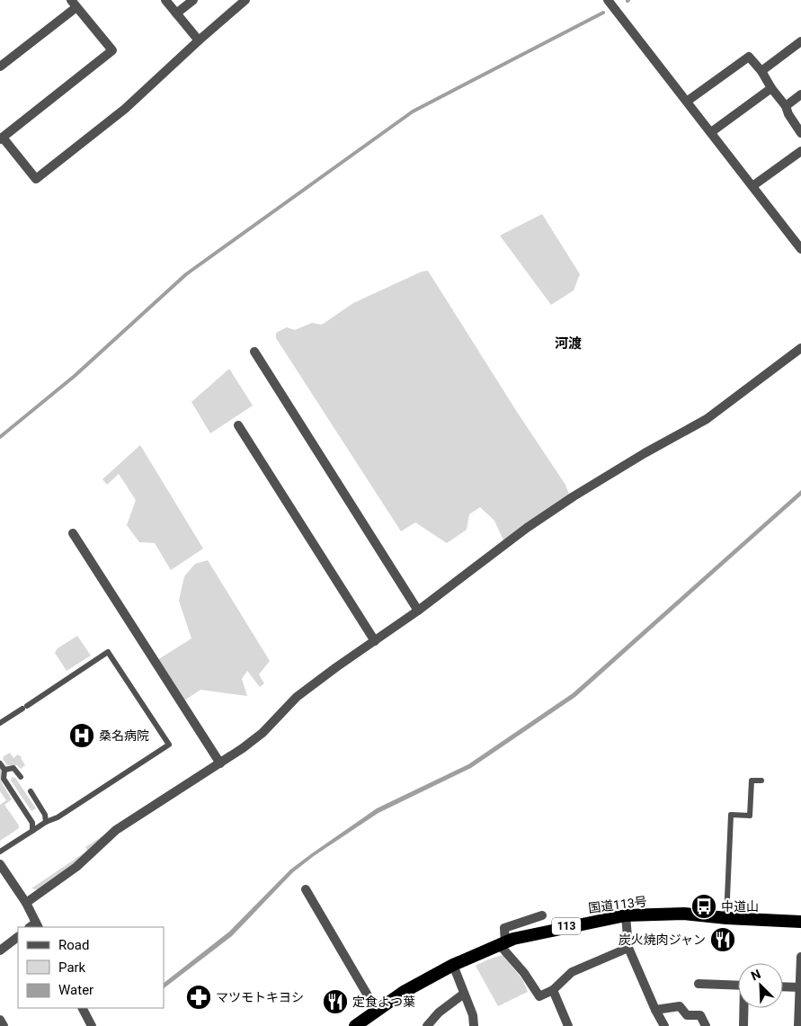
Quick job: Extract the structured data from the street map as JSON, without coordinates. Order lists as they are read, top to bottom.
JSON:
{
  "streets": {
    "highway": ["国道113号", "113"]
  },
  "districts": ["河渡"],
  "places": {
    "hospital": ["桑名病院"],
    "bus stop": ["中道山"],
    "restaurant": ["炭火焼肉ジャン", "定食よつ葉"],
    "pharmacy": ["マツモトキヨシ"]
  },
  "legend": ["Road", "Park", "Water"],
  "north": "top left"
}
